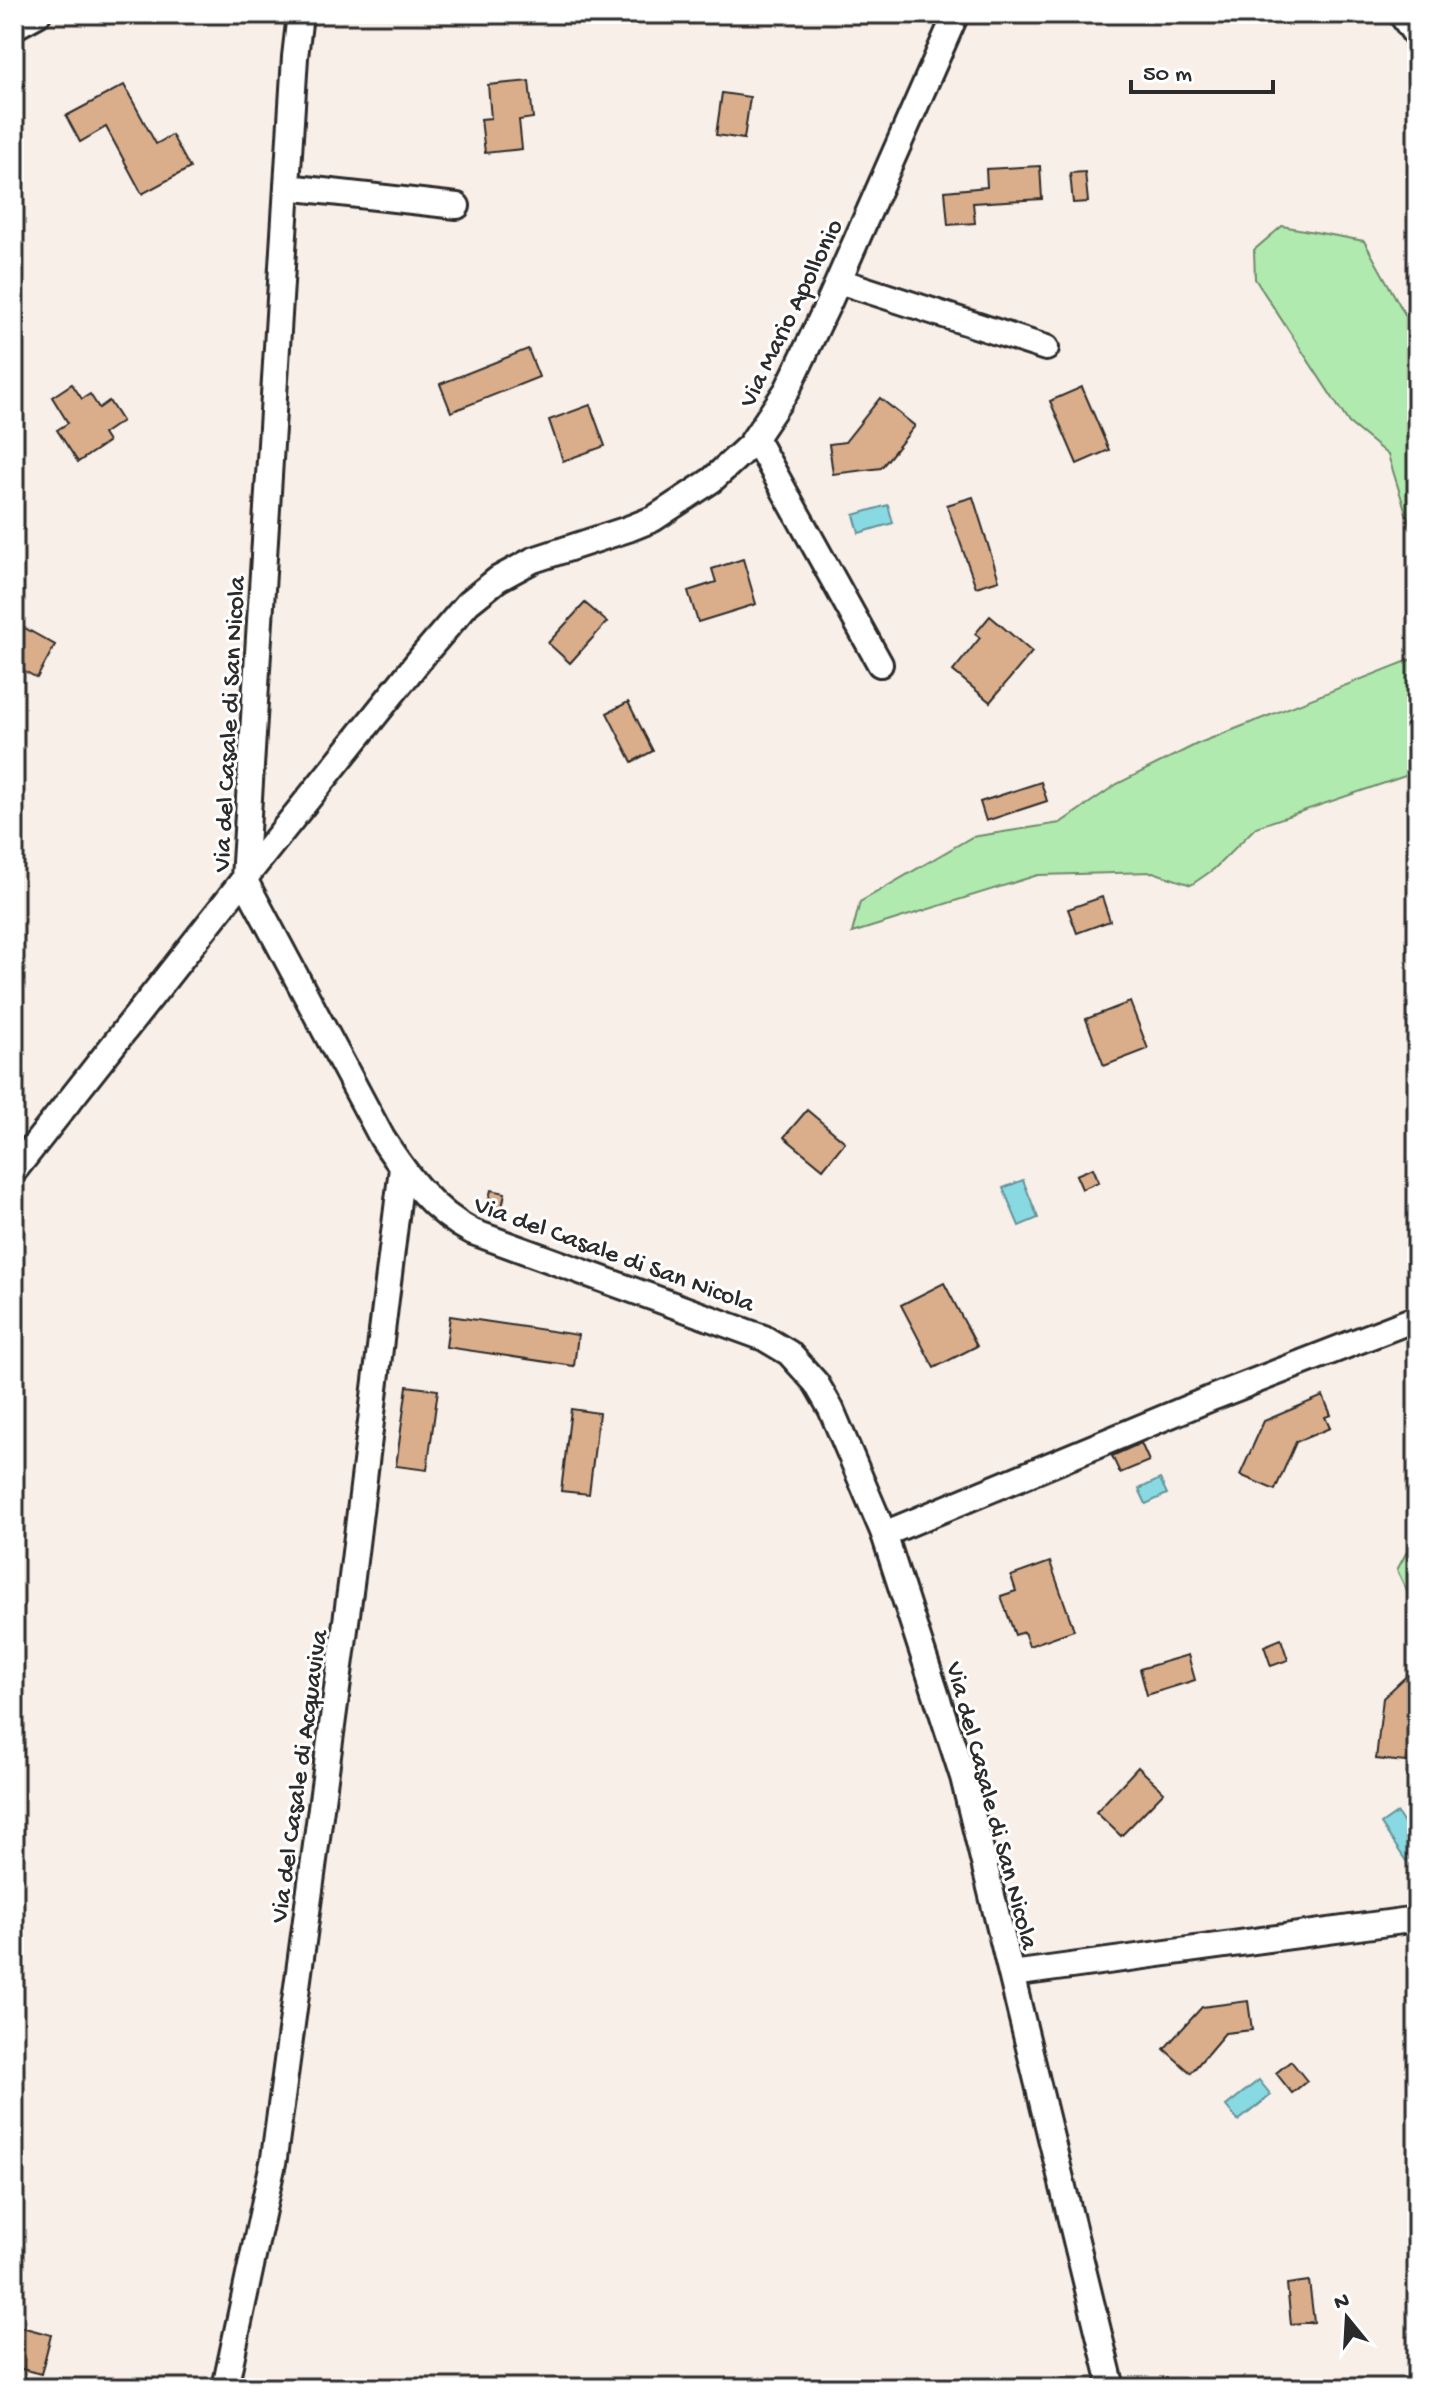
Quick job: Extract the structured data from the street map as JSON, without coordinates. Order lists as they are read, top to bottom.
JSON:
{
  "streets": {
    "street": ["Via Mario Apollonio", "Via del Casale di San Nicola", "Via del Casale di Acquaviva"]
  },
  "crossings": [
    ["Via Mario Apollonio", "Via del Casale di San Nicola"],
    ["Via del Casale di San Nicola", "Via del Casale di Acquaviva"]
  ],
  "scale_bar": "50 m",
  "north": "top"
}
